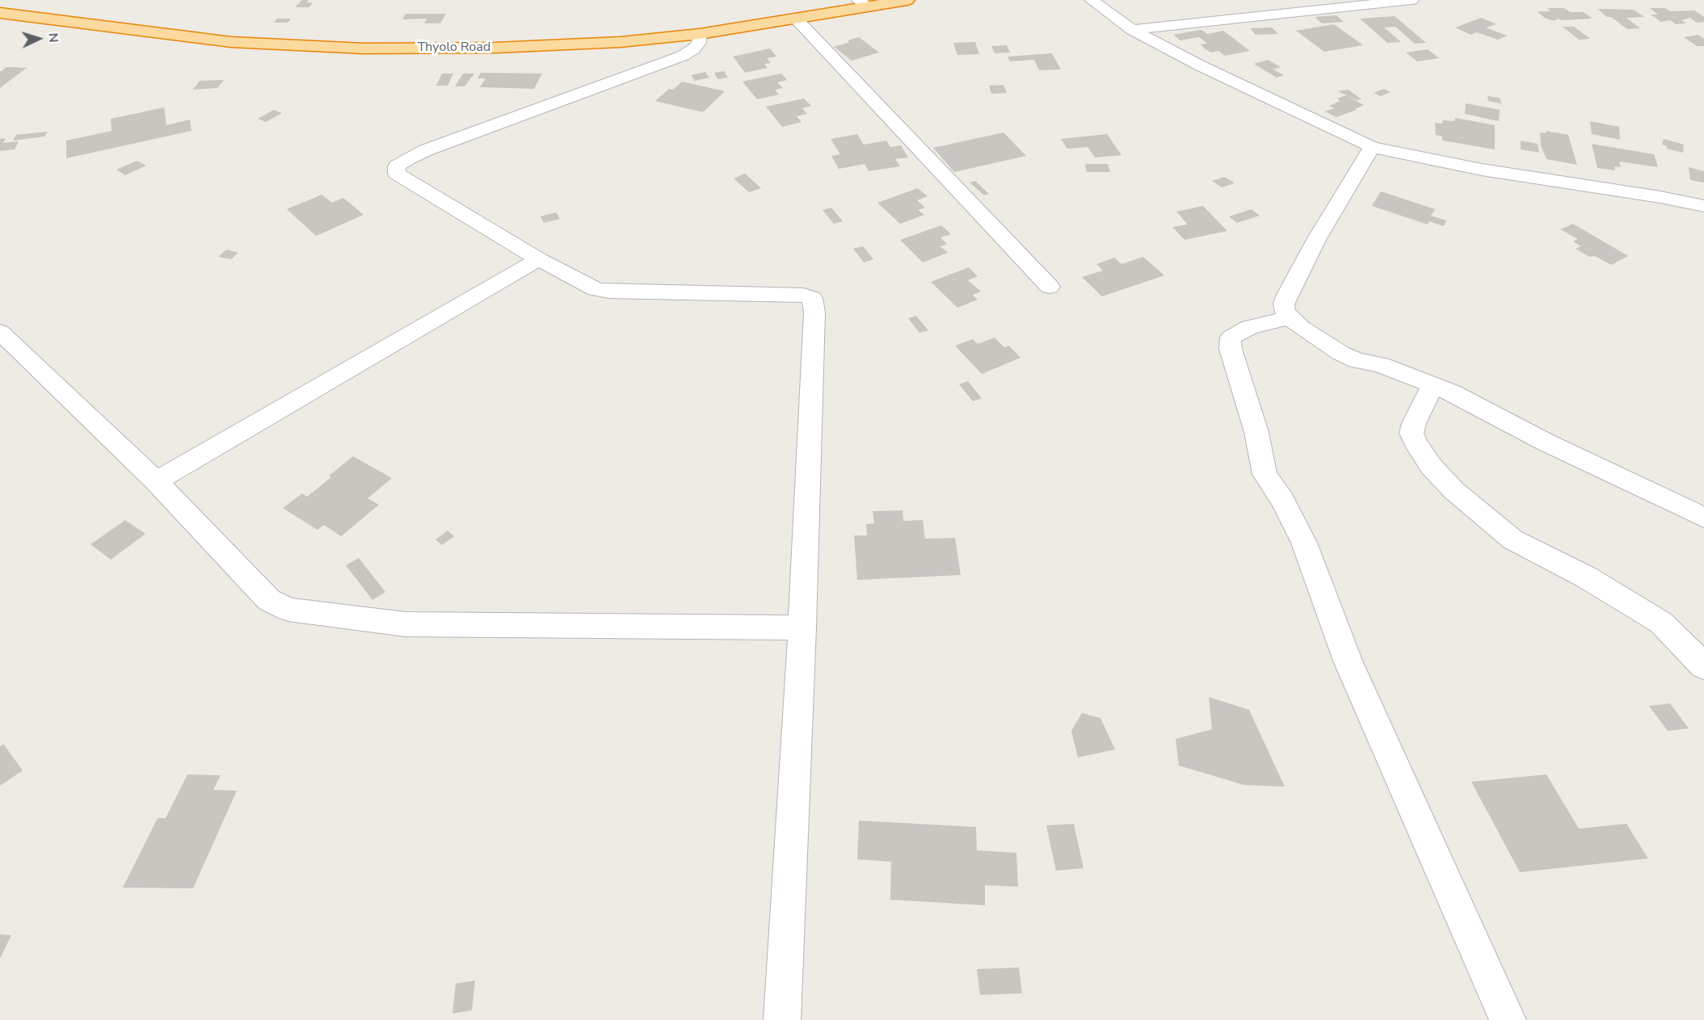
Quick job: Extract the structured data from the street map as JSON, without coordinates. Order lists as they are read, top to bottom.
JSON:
{
  "streets": {
    "highway": ["Thyolo Road"]
  },
  "north": "right"
}
